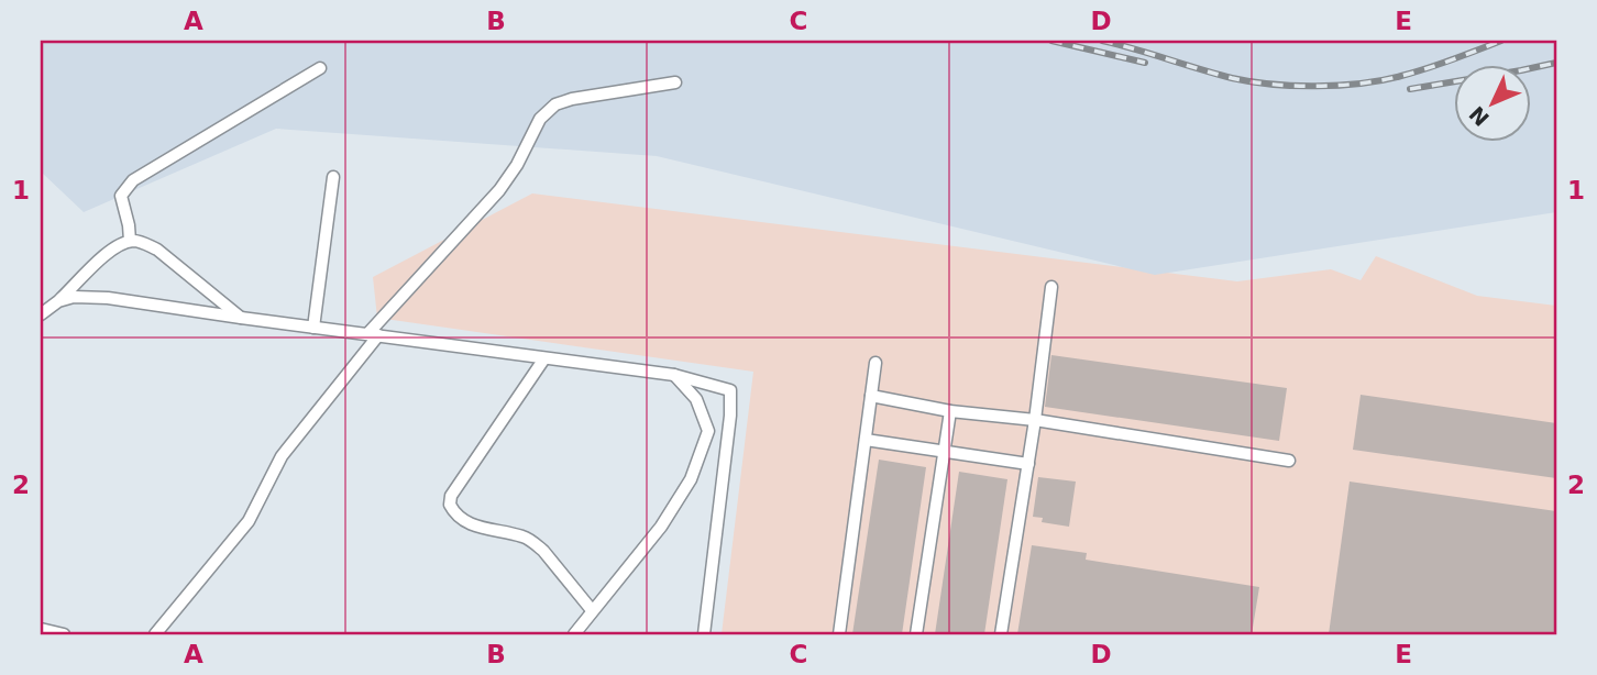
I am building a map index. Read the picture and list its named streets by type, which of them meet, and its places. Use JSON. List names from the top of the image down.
{
  "north": "bottom left",
  "grid": {
    "columns": [
      "A",
      "B",
      "C",
      "D",
      "E"
    ],
    "rows": ["1", "2"]
  }
}
